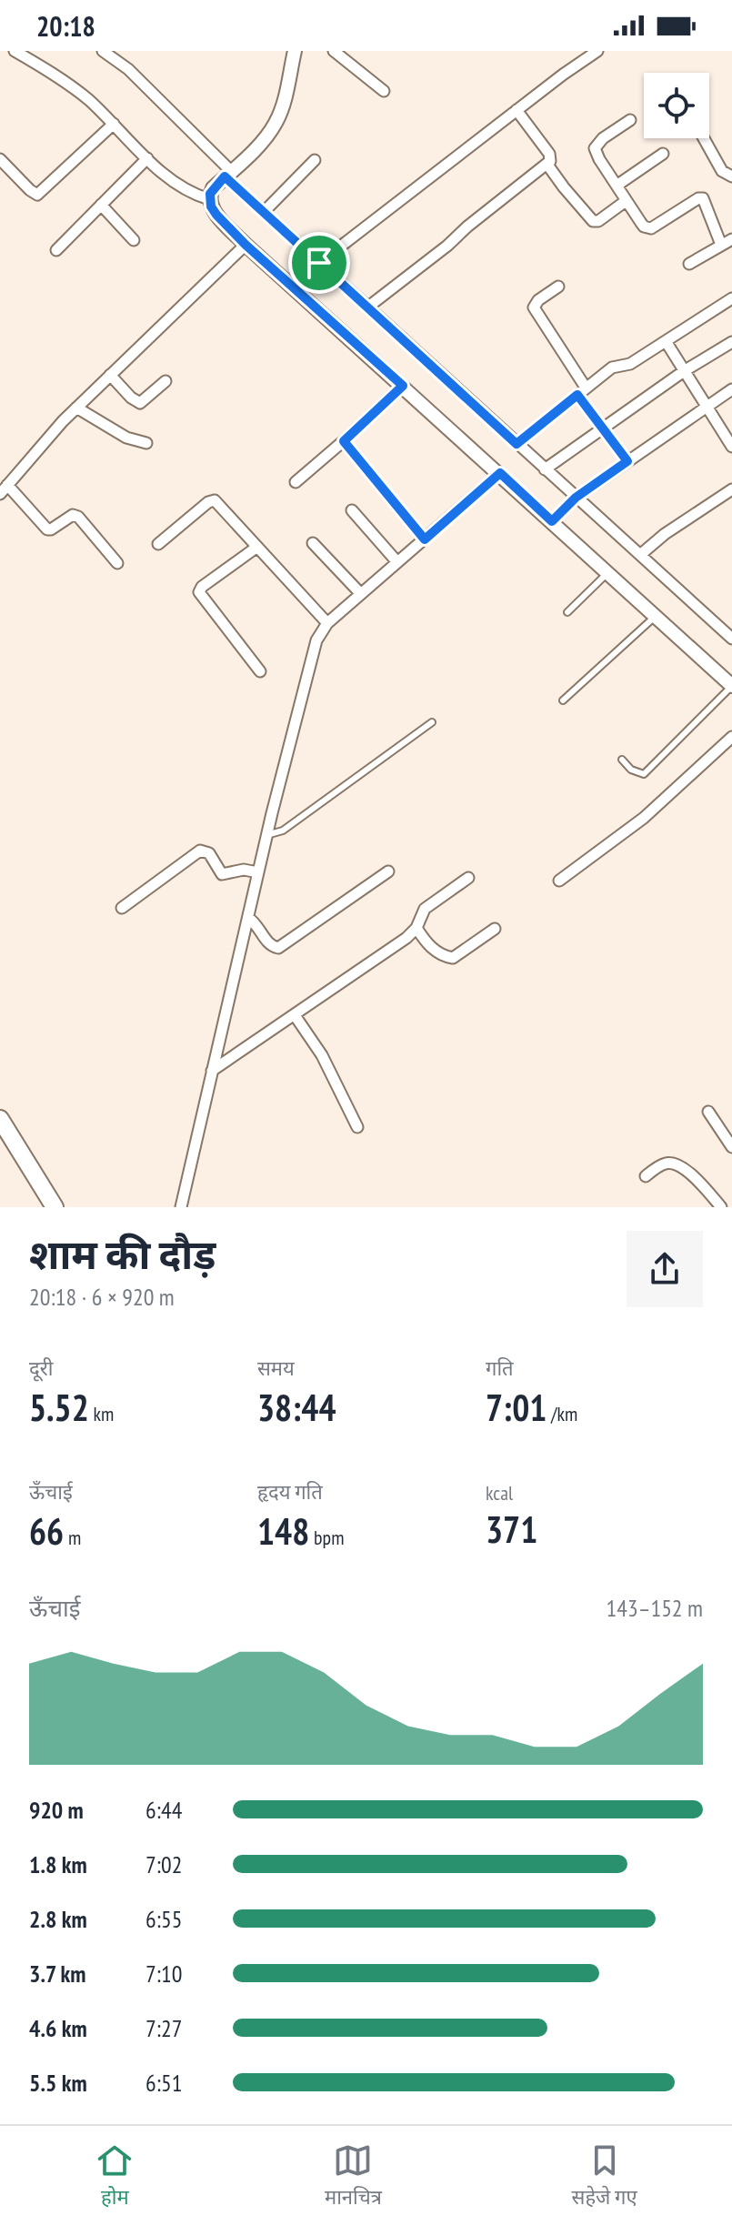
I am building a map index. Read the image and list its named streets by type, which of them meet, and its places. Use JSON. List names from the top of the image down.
{
  "page": {
    "status": "20:18",
    "heading": ["शाम की दौड़", "20:18 · 6 × 920 m"],
    "stats": [
      ["दूरी", "5.52 km"],
      ["समय", "38:44"],
      ["गति", "7:01 /km"],
      ["ऊँचाई", "66 m"],
      ["हृदय गति", "148 bpm"],
      ["kcal", "371"]
    ],
    "chart": ["ऊँचाई", "143–152 m"],
    "list": [
      {
        "name": "920 m",
        "note": "6:44"
      },
      {
        "name": "1.8 km",
        "note": "7:02"
      },
      {
        "name": "2.8 km",
        "note": "6:55"
      },
      {
        "name": "3.7 km",
        "note": "7:10"
      },
      {
        "name": "4.6 km",
        "note": "7:27"
      },
      {
        "name": "5.5 km",
        "note": "6:51"
      }
    ],
    "tabs": ["होम", "मानचित्र", "सहेजे गए"]
  }
}
